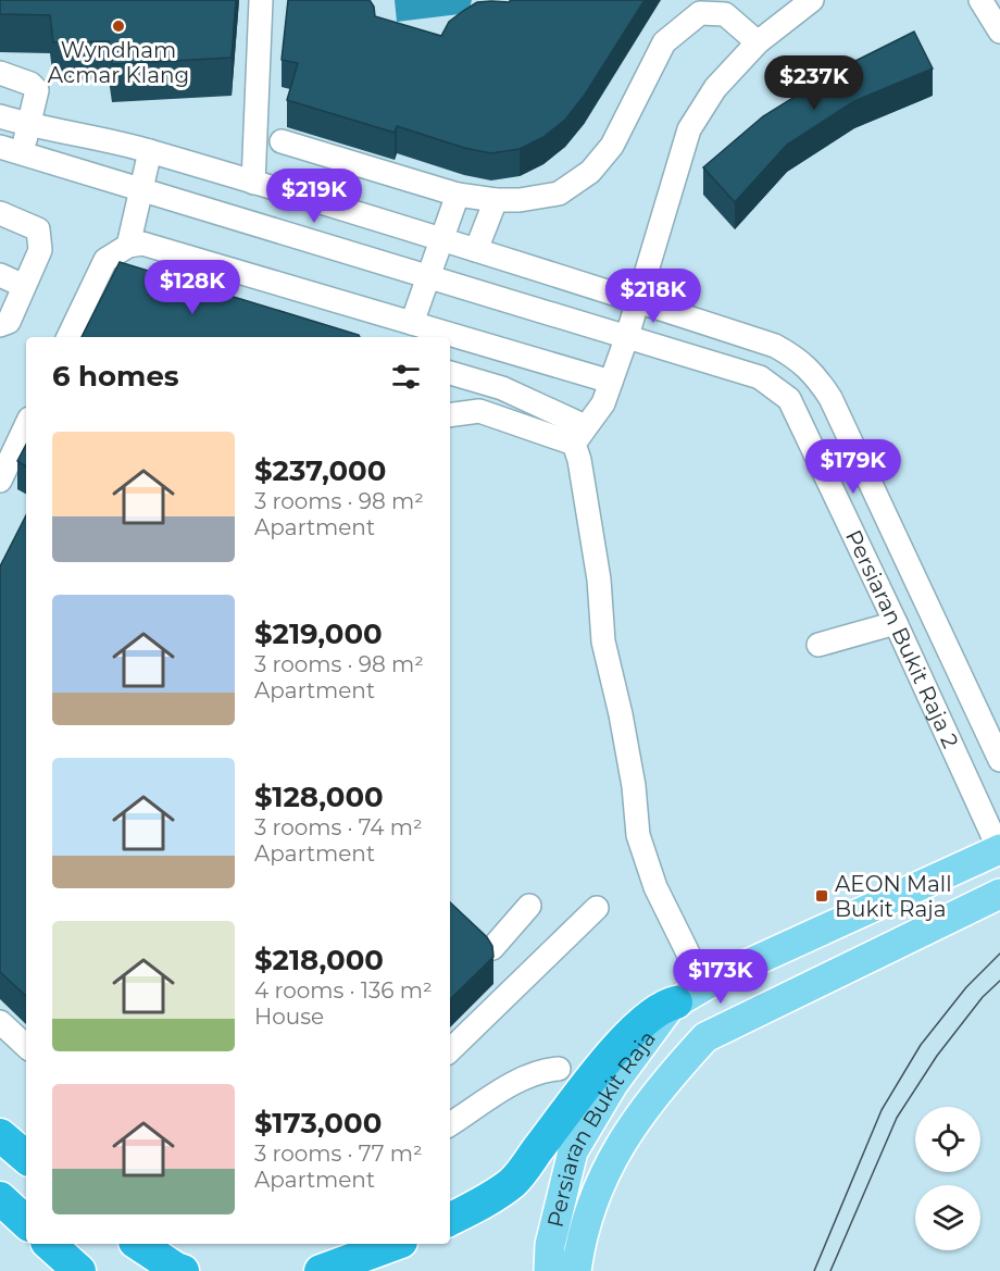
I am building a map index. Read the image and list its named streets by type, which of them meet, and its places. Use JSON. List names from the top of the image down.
{
  "streets": {
    "main road": ["Persiaran Bukit Raja"],
    "street": ["Persiaran Bukit Raja 2"]
  },
  "crossings": [
    ["Persiaran Bukit Raja 2", "Persiaran Bukit Raja"]
  ],
  "places": {
    "other": ["Wyndham Acmar Klang"],
    "transit": ["AEON Mall Bukit Raja"]
  },
  "page": {
    "price": [
      "$237K",
      "$219K",
      "$128K",
      "$218K",
      "$179K",
      "$173K"
    ],
    "heading": "6 homes",
    "list": [
      {
        "name": "$237,000",
        "note": "3 rooms · 98 m² · Apartment"
      },
      {
        "name": "$219,000",
        "note": "3 rooms · 98 m² · Apartment"
      },
      {
        "name": "$128,000",
        "note": "3 rooms · 74 m² · Apartment"
      },
      {
        "name": "$218,000",
        "note": "4 rooms · 136 m² · House"
      },
      {
        "name": "$173,000",
        "note": "3 rooms · 77 m² · Apartment"
      }
    ]
  }
}
